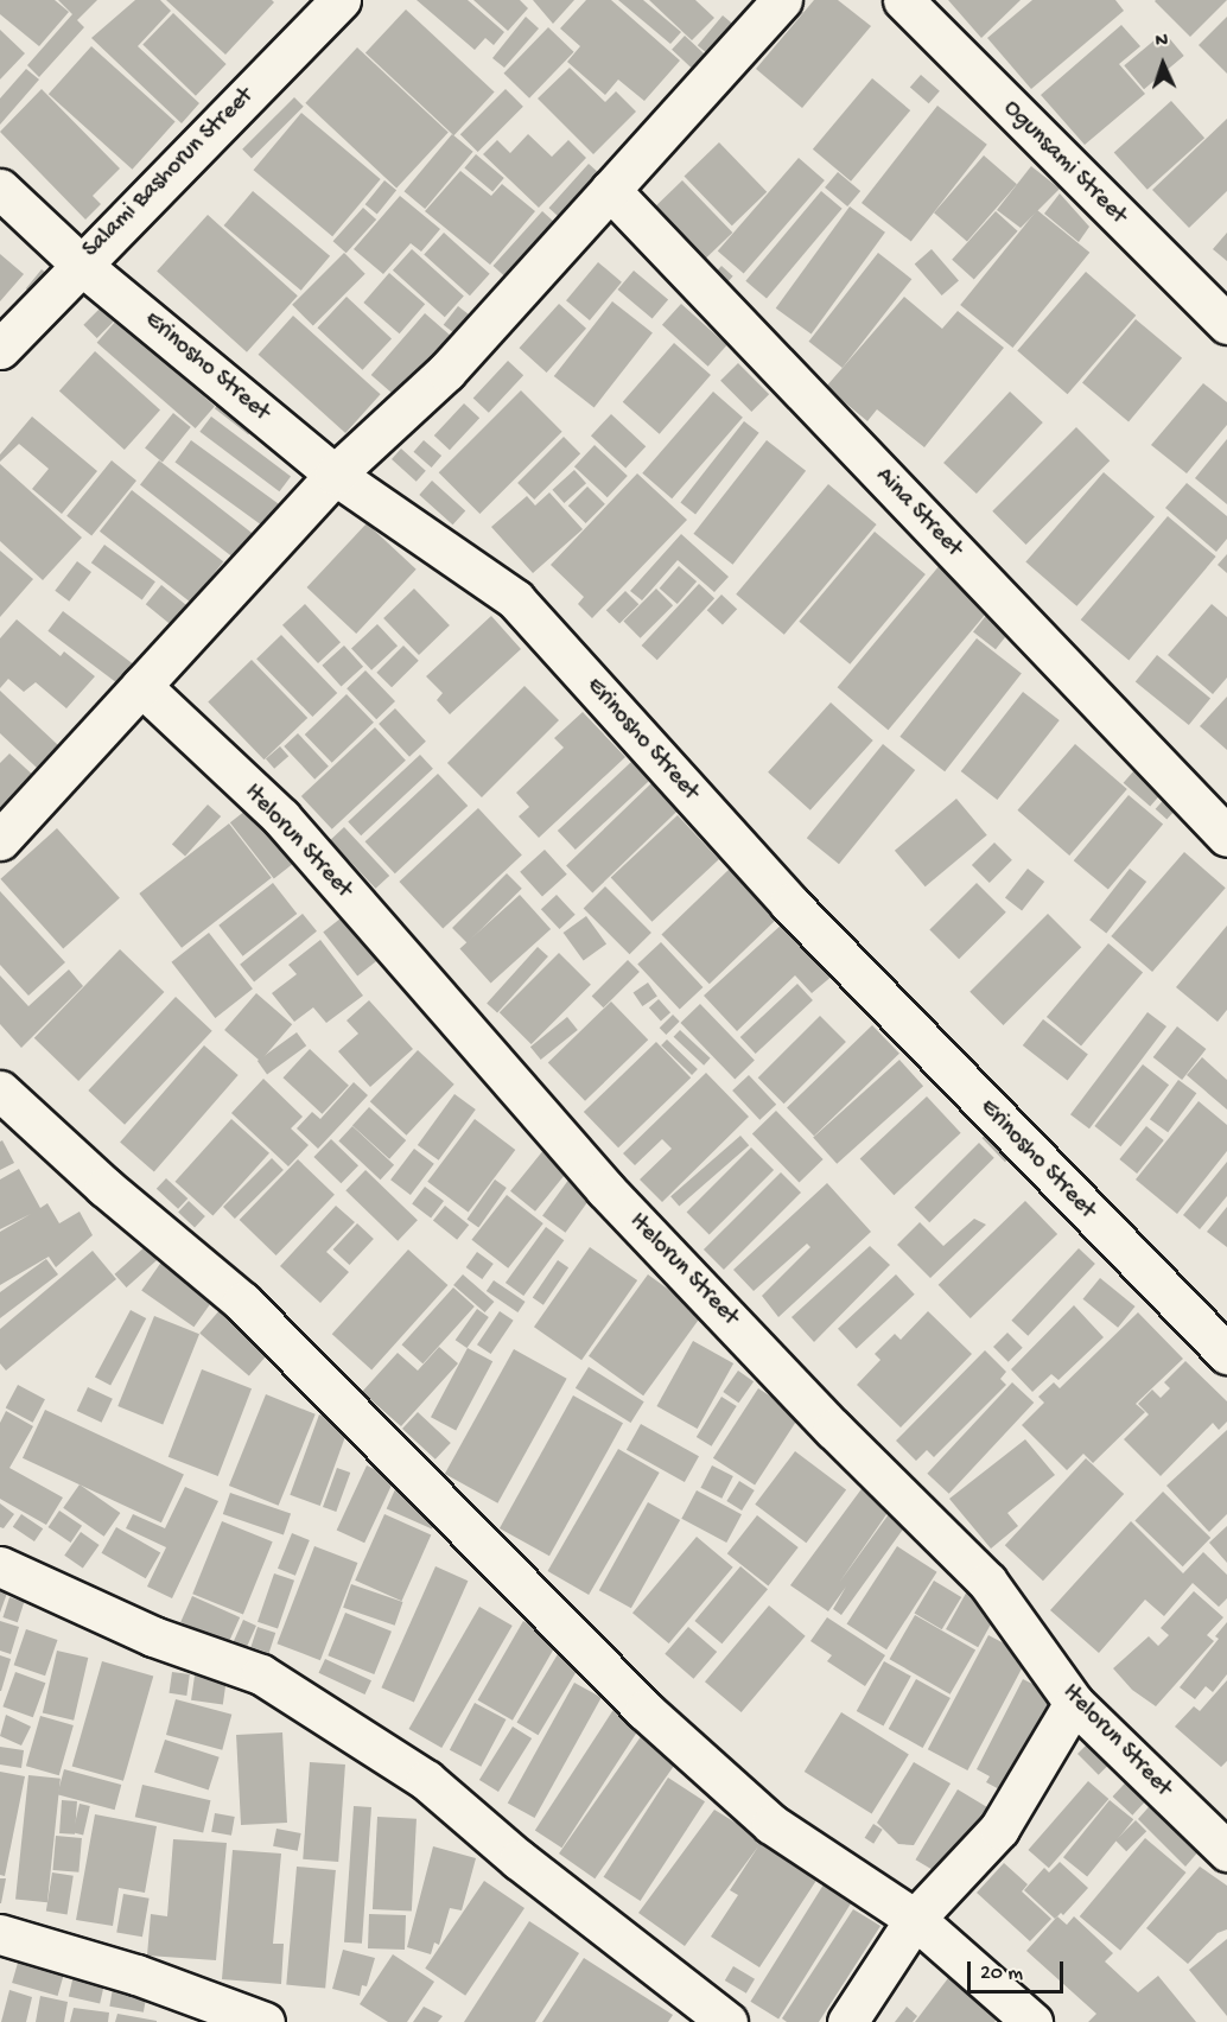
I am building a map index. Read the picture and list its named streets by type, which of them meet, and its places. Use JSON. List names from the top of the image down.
{
  "streets": {
    "street": [
      "Ogunsami Street",
      "Salami Bashorun Street",
      "Erinosho Street",
      "Aina Street",
      "Itelorun Street"
    ]
  },
  "crossings": [
    ["Salami Bashorun Street", "Erinosho Street"]
  ],
  "scale_bar": "20 m",
  "north": "top"
}
